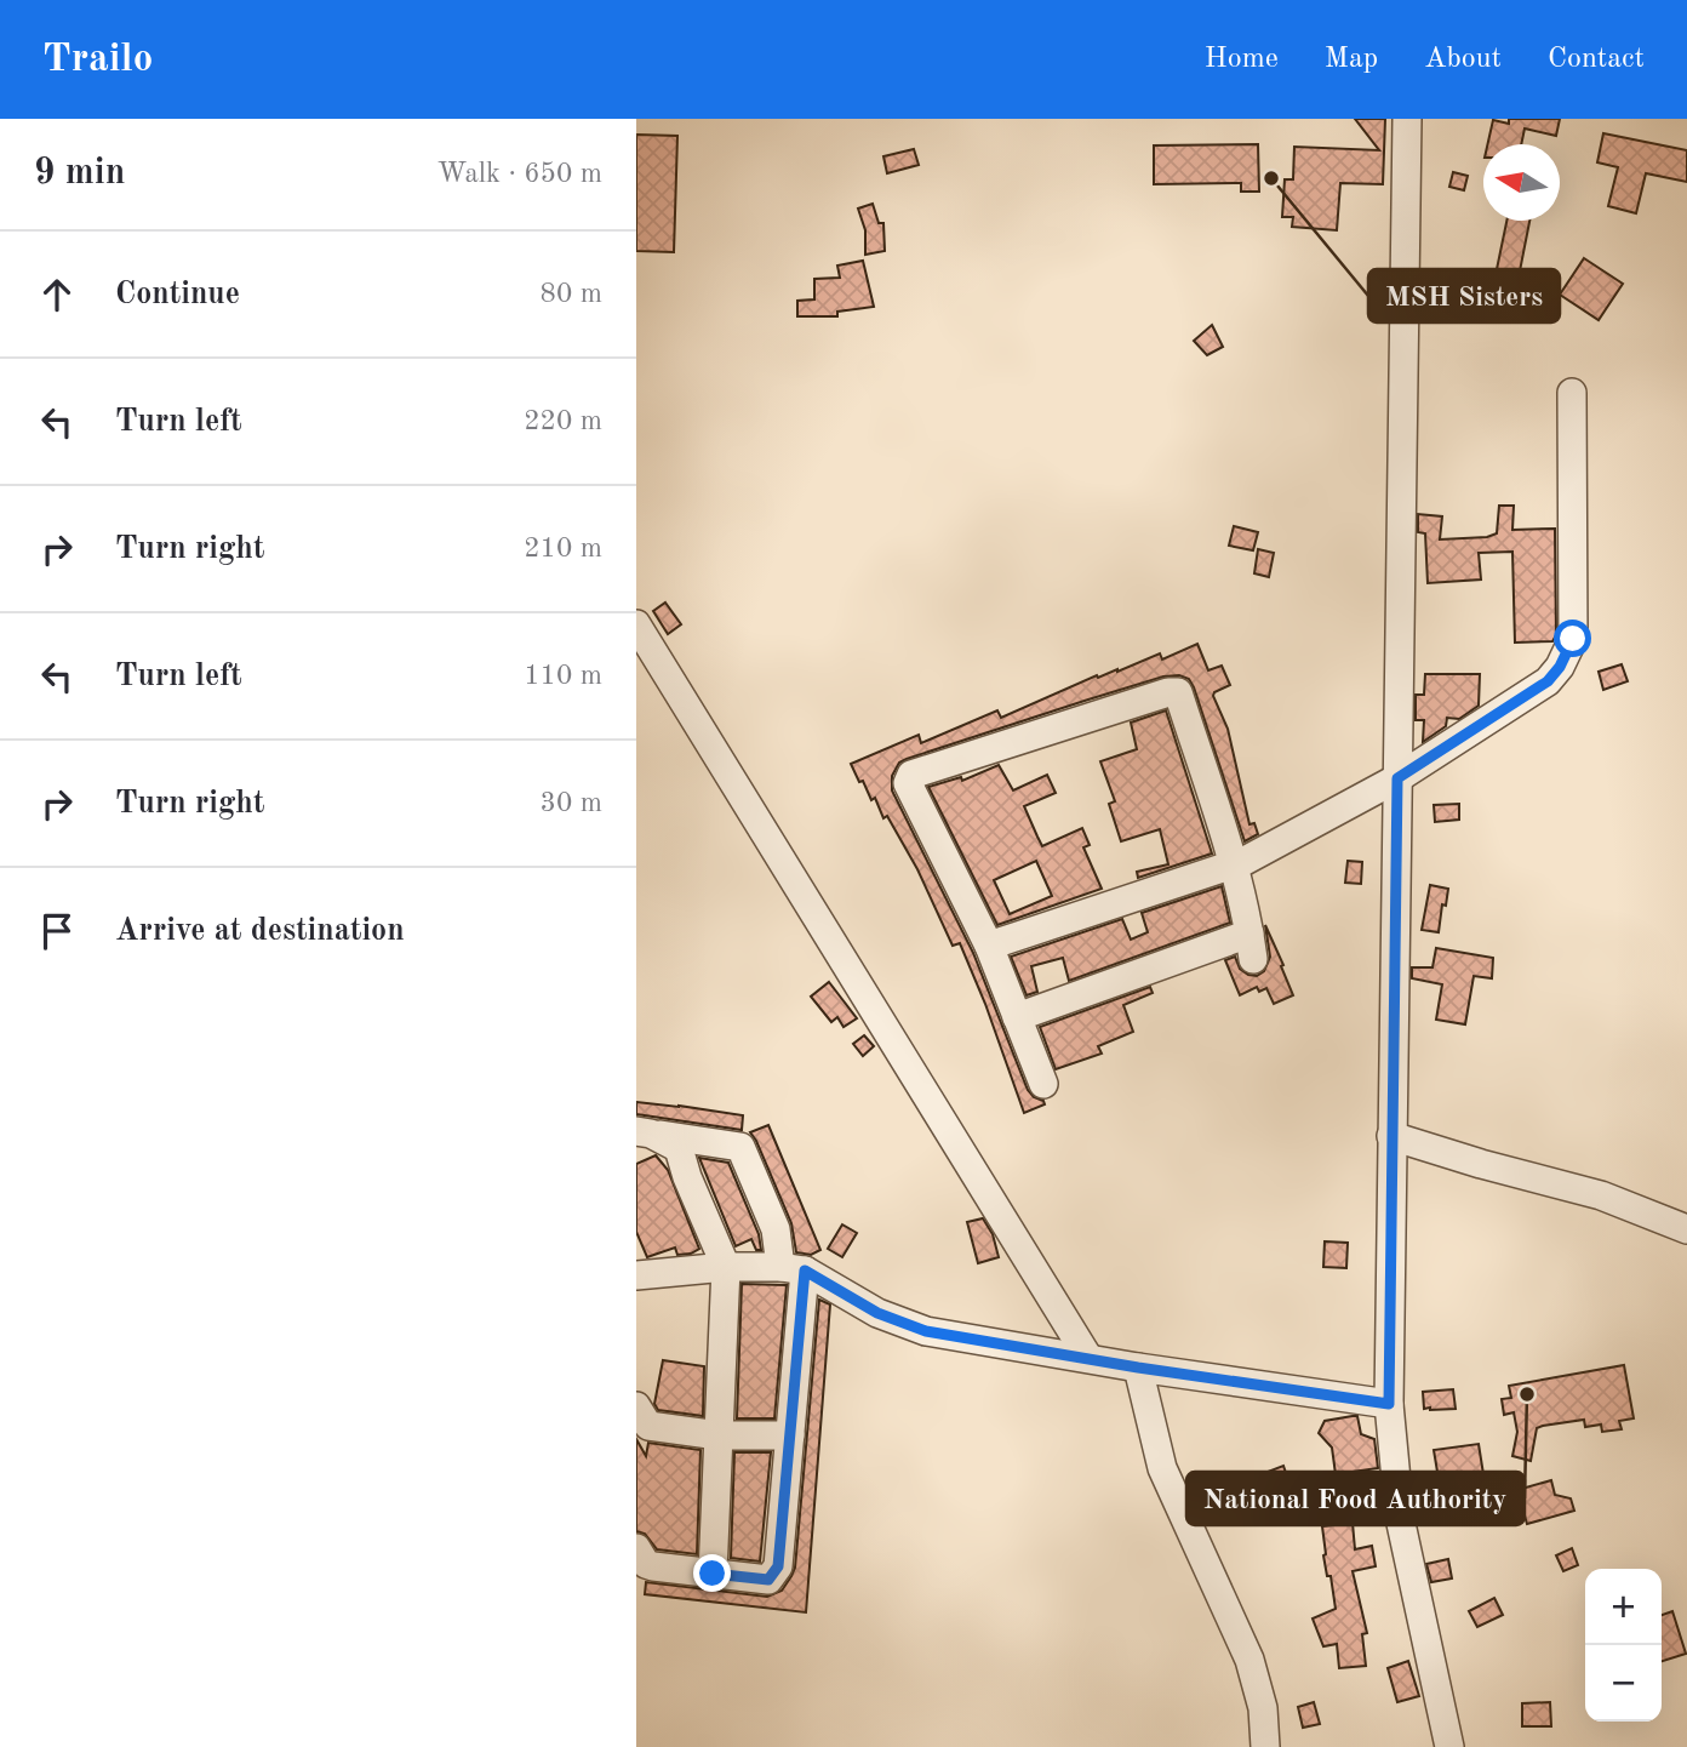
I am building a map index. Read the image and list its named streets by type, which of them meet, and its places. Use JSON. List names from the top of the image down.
{
  "places": ["MSH Sisters", "National Food Authority"],
  "north": "left",
  "page": {
    "header": "Trailo",
    "nav": [
      "Home",
      "Map",
      "About",
      "Contact"
    ],
    "heading": ["9 min", "Walk · 650 m"],
    "list": [
      ["Continue", "80 m"],
      ["Turn left", "220 m"],
      ["Turn right", "210 m"],
      ["Turn left", "110 m"],
      ["Turn right", "30 m"],
      "Arrive at destination"
    ],
    "map_buttons": ["+", "−"]
  }
}
